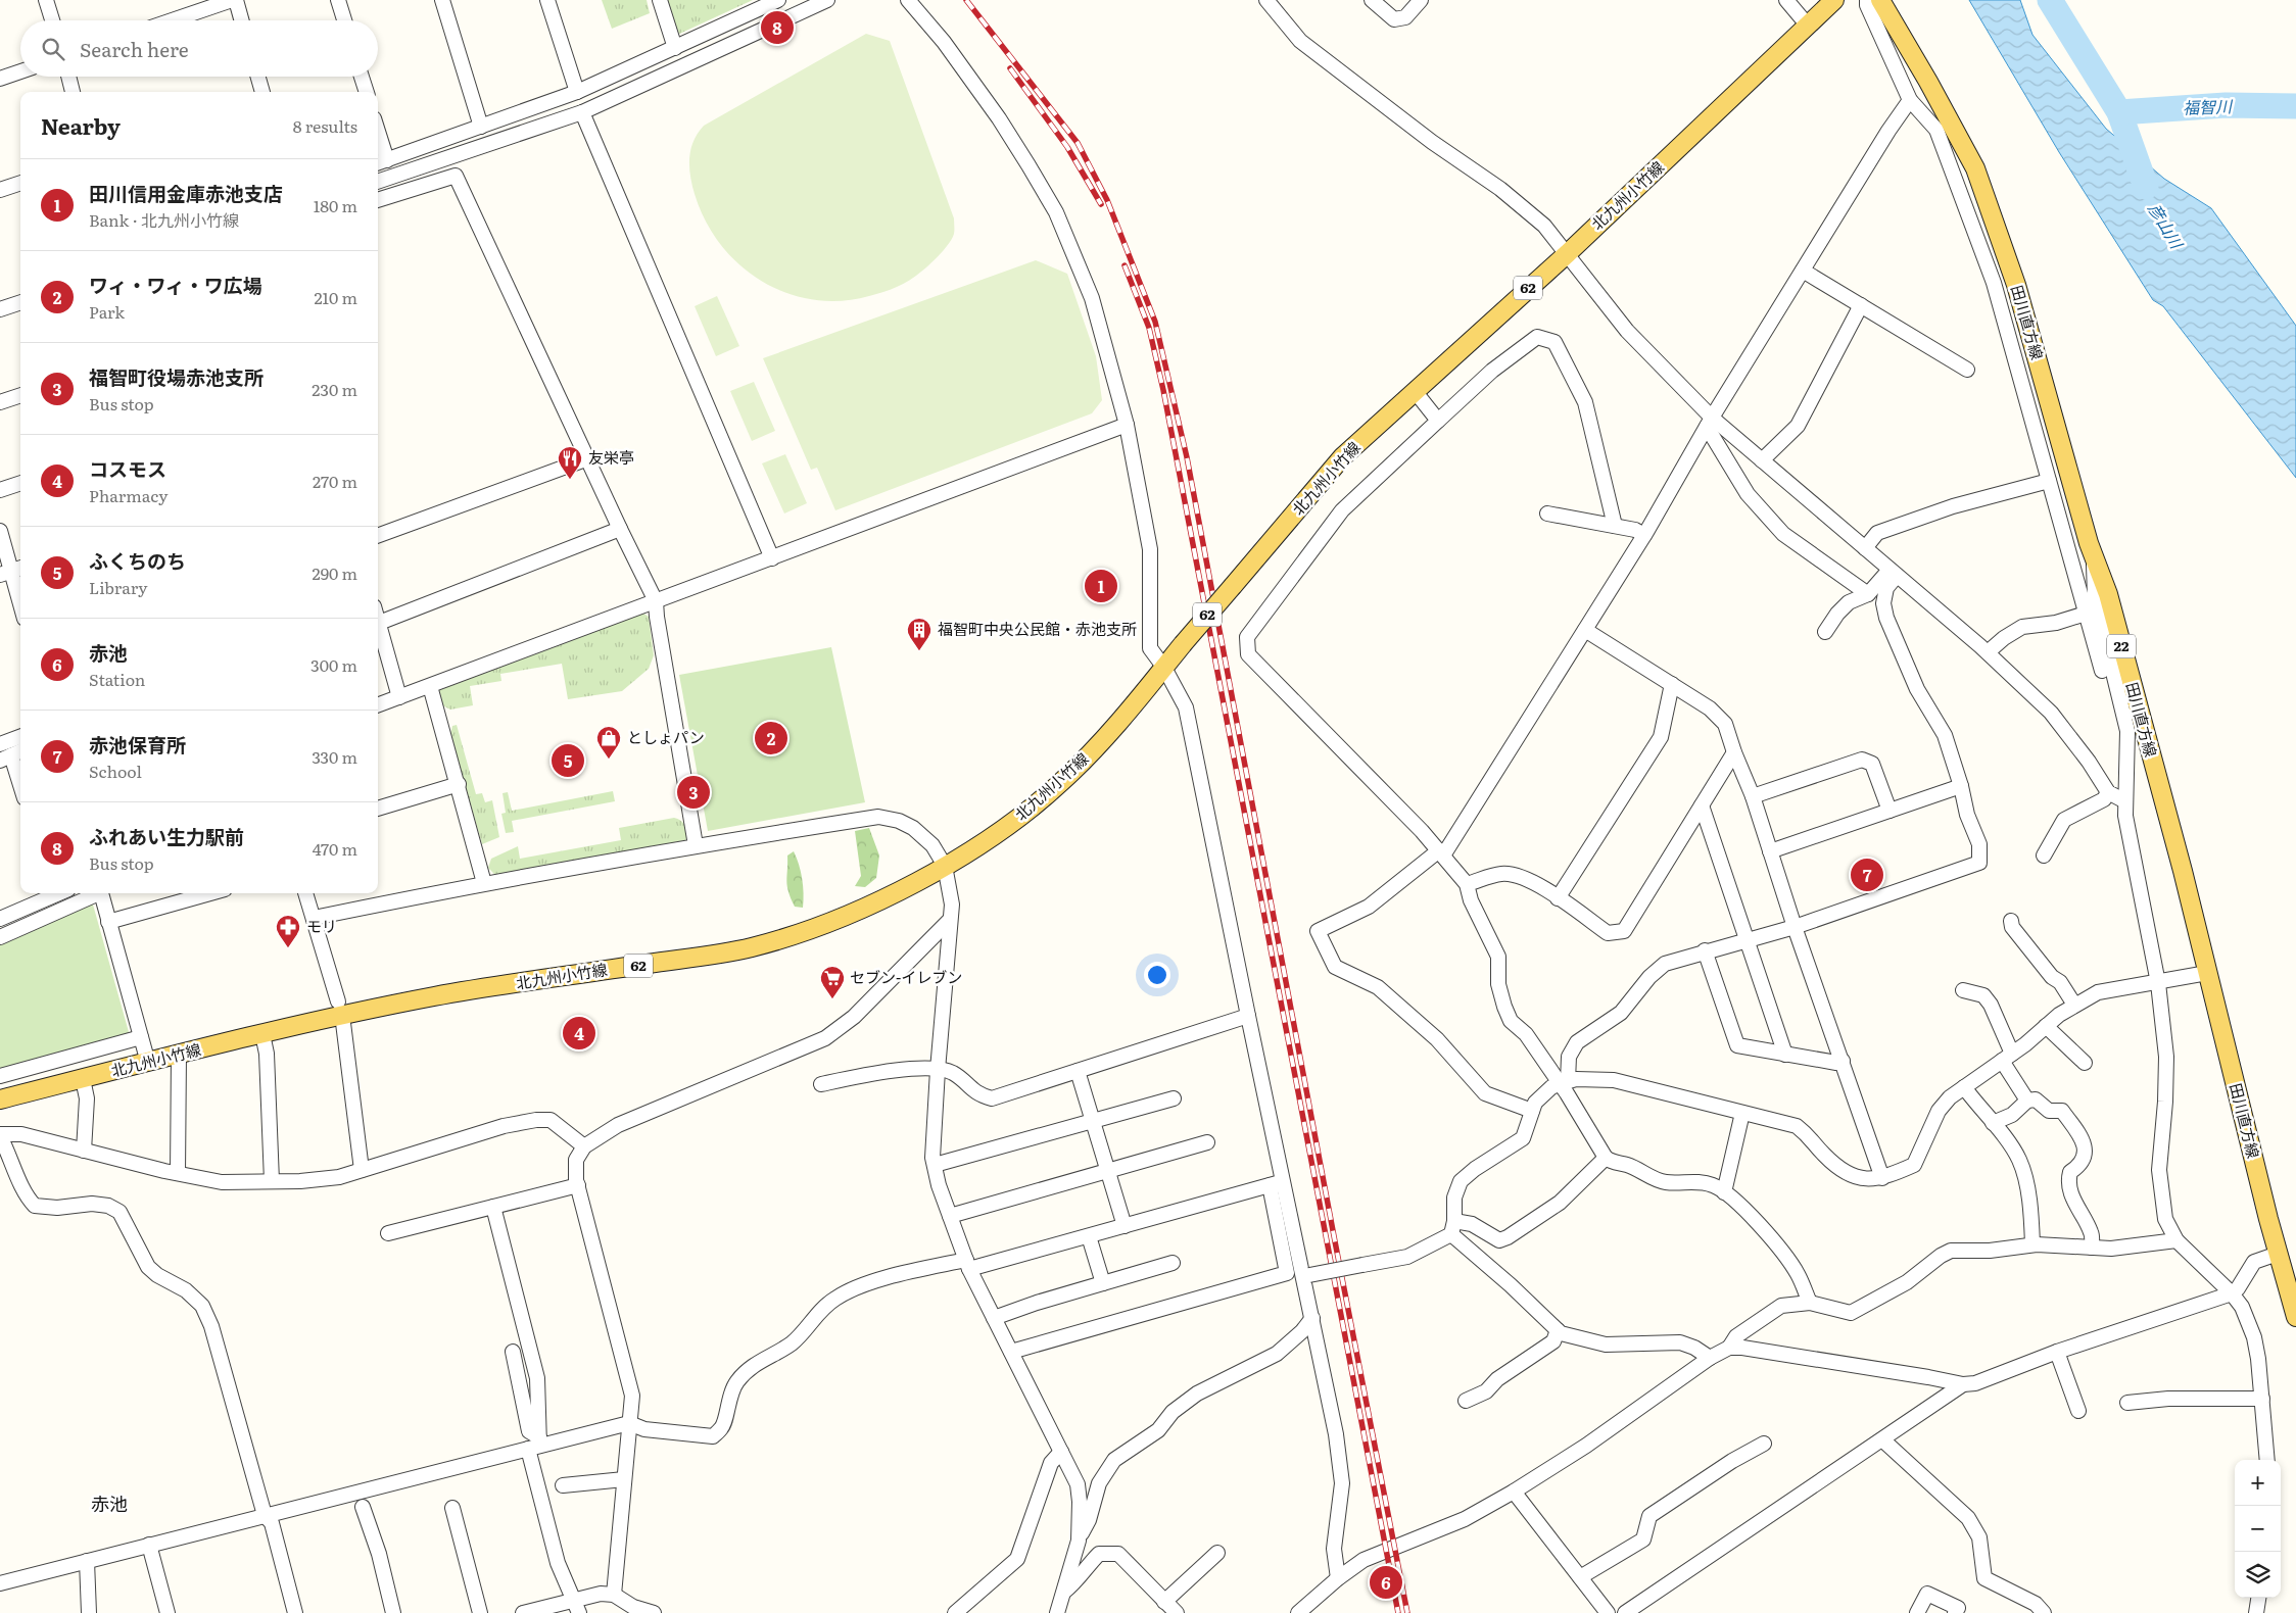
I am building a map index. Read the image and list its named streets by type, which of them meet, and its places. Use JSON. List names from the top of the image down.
{
  "streets": {
    "main road": [
      "北九州小竹線",
      "62",
      "田川直方線",
      "22"
    ]
  },
  "districts": ["赤池"],
  "water": ["福智川", "彦山川"],
  "places": {
    "restaurant": ["友栄亭"],
    "building": ["福智町中央公民館・赤池支所"],
    "shop": ["としょパン"],
    "pharmacy": ["モリ"],
    "supermarket": ["セブン-イレブン"]
  },
  "page": {
    "pins": [
      "8",
      "1",
      "2",
      "5",
      "3",
      "7",
      "4",
      "6"
    ],
    "search": "Search here",
    "heading": ["Nearby", "8 results"],
    "list": [
      {
        "mark": "1",
        "name": "田川信用金庫赤池支店",
        "note": "Bank · 北九州小竹線",
        "value": "180 m"
      },
      {
        "mark": "2",
        "name": "ワィ・ワィ・ワ広場",
        "note": "Park",
        "value": "210 m"
      },
      {
        "mark": "3",
        "name": "福智町役場赤池支所",
        "note": "Bus stop",
        "value": "230 m"
      },
      {
        "mark": "4",
        "name": "コスモス",
        "note": "Pharmacy",
        "value": "270 m"
      },
      {
        "mark": "5",
        "name": "ふくちのち",
        "note": "Library",
        "value": "290 m"
      },
      {
        "mark": "6",
        "name": "赤池",
        "note": "Station",
        "value": "300 m"
      },
      {
        "mark": "7",
        "name": "赤池保育所",
        "note": "School",
        "value": "330 m"
      },
      {
        "mark": "8",
        "name": "ふれあい生力駅前",
        "note": "Bus stop",
        "value": "470 m"
      }
    ],
    "map_buttons": ["+", "−"]
  }
}
